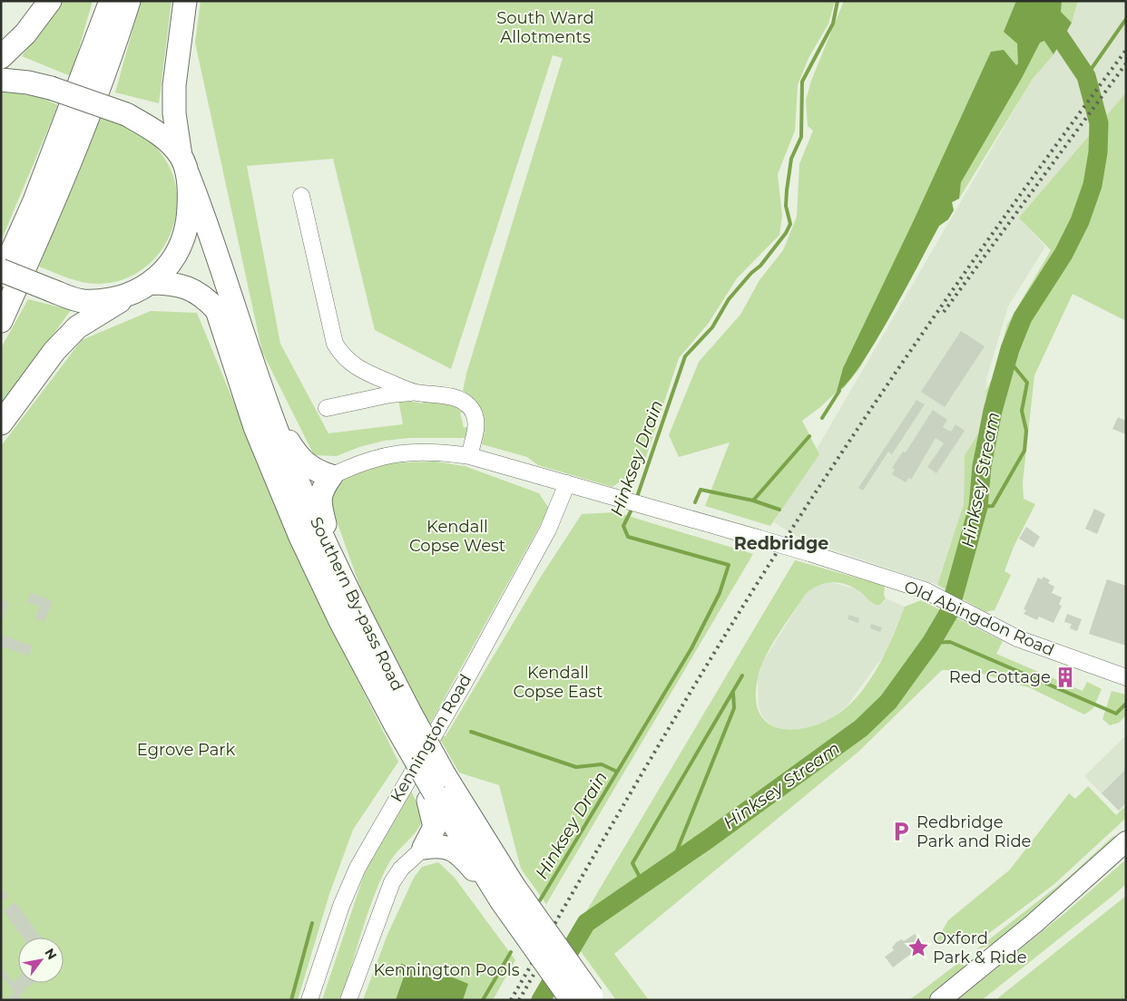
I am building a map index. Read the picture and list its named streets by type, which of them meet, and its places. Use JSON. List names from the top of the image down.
{
  "streets": {
    "highway": ["Southern By-pass Road"],
    "street": ["Old Abingdon Road", "Kennington Road"]
  },
  "crossings": [
    ["Old Abingdon Road", "Kennington Road"]
  ],
  "districts": ["Redbridge"],
  "water": ["Hinksey Drain", "Hinksey Stream"],
  "parks": [
    "South Ward Allotments",
    "Kendall Copse West",
    "Kendall Copse East",
    "Egrove Park",
    "Kennington Pools"
  ],
  "places": {
    "building": ["Red Cottage"],
    "parking": ["Redbridge Park and Ride"],
    "place": ["Oxford Park & Ride"]
  },
  "north": "top right"
}
